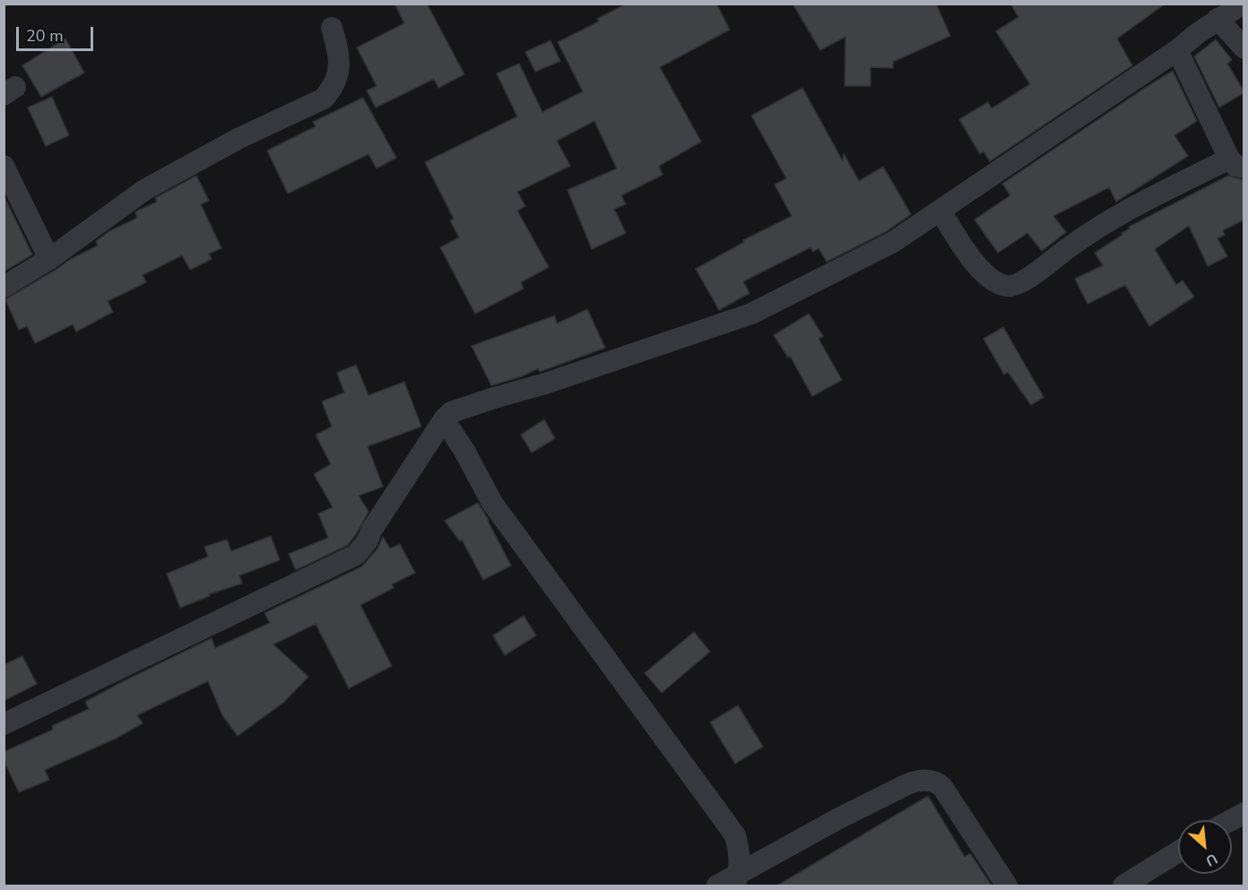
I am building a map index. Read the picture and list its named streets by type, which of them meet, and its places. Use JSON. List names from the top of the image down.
{
  "scale_bar": "20 m",
  "north": "bottom right"
}
